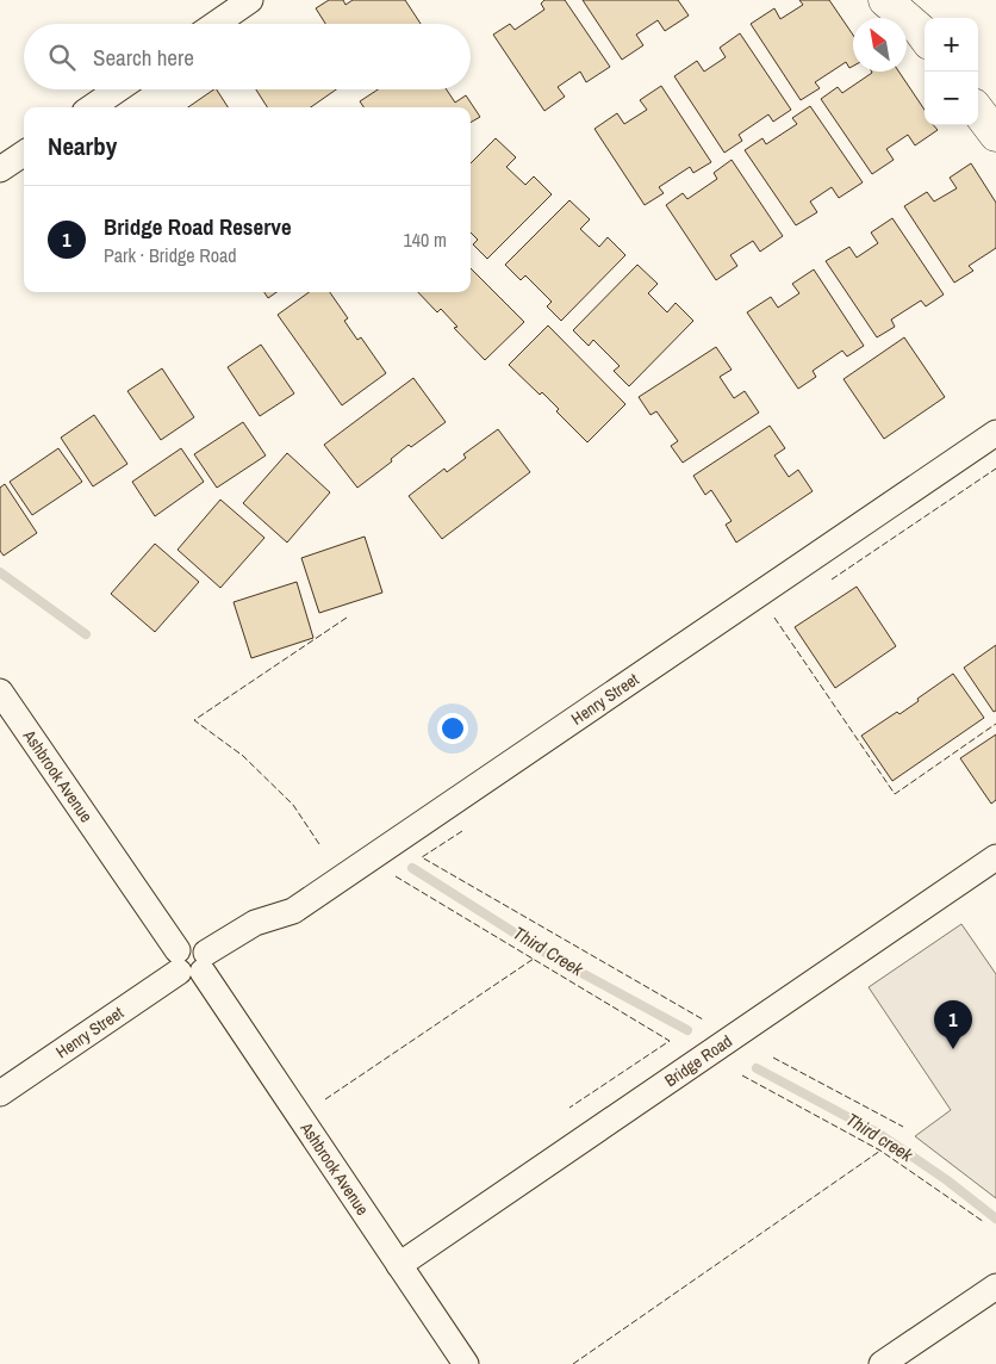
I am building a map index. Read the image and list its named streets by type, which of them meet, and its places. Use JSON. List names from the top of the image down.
{
  "streets": {
    "street": ["Henry Street", "Ashbrook Avenue", "Bridge Road"]
  },
  "crossings": [
    ["Henry Street", "Ashbrook Avenue"],
    ["Ashbrook Avenue", "Bridge Road"]
  ],
  "water": ["Third Creek", "Third creek"],
  "north": "top left",
  "page": {
    "map_buttons": ["+", "−"],
    "search": "Search here",
    "heading": "Nearby",
    "list": [
      {
        "mark": "1",
        "name": "Bridge Road Reserve",
        "note": "Park · Bridge Road",
        "value": "140 m"
      }
    ],
    "pins": "1"
  }
}
